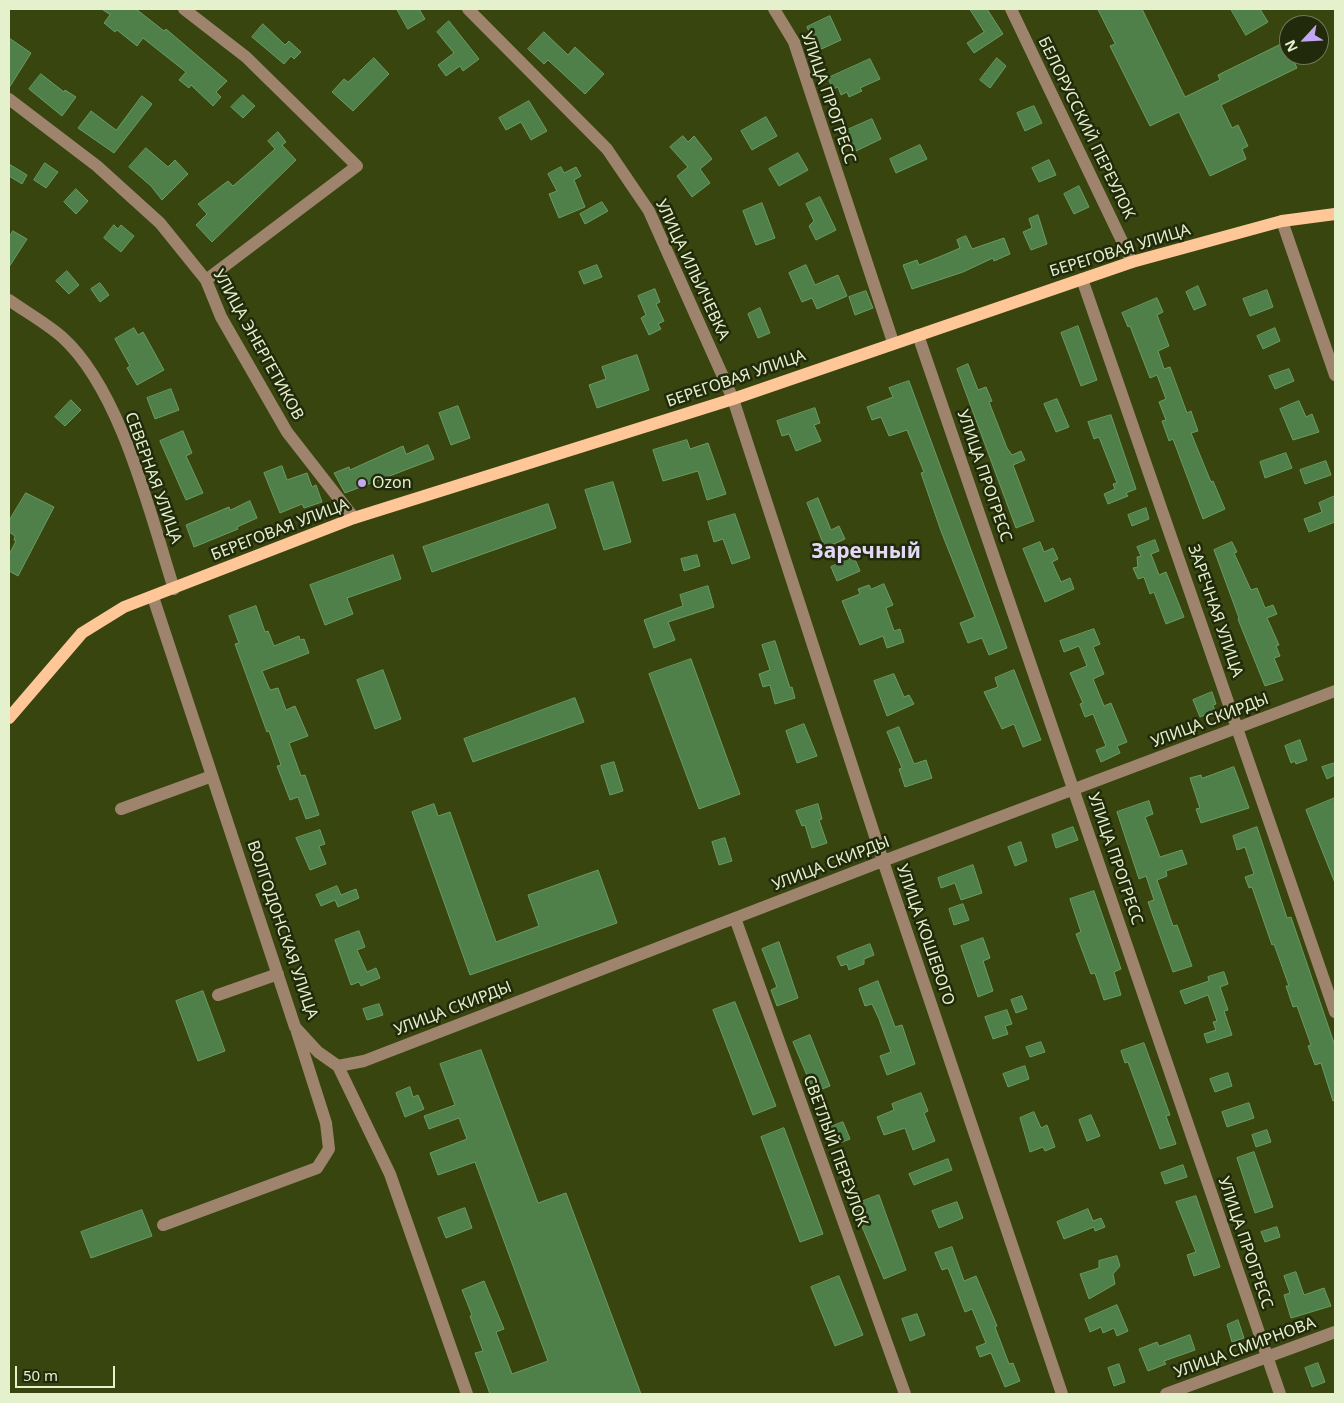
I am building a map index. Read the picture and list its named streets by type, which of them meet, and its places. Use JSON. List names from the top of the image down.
{
  "streets": {
    "main road": ["БЕРЕГОВАЯ УЛИЦА"],
    "street": [
      "УЛИЦА ПРОГРЕСС",
      "БЕЛОРУССКИЙ ПЕРЕУЛОК",
      "УЛИЦА ИЛЬИЧЕВКА",
      "УЛИЦА ЭНЕРГЕТИКОВ",
      "СЕВЕРНАЯ УЛИЦА",
      "ЗАРЕЧНАЯ УЛИЦА",
      "УЛИЦА СКИРДЫ",
      "ВОЛГОДОНСКАЯ УЛИЦА",
      "УЛИЦА КОШЕВОГО",
      "СВЕТЛЫЙ ПЕРЕУЛОК",
      "УЛИЦА СМИРНОВА"
    ]
  },
  "crossings": [
    ["УЛИЦА ПРОГРЕСС", "БЕРЕГОВАЯ УЛИЦА"],
    ["УЛИЦА ПРОГРЕСС", "УЛИЦА СКИРДЫ"],
    ["УЛИЦА ПРОГРЕСС", "УЛИЦА СМИРНОВА"],
    ["БЕЛОРУССКИЙ ПЕРЕУЛОК", "БЕРЕГОВАЯ УЛИЦА"],
    ["БЕРЕГОВАЯ УЛИЦА", "УЛИЦА ИЛЬИЧЕВКА"],
    ["БЕРЕГОВАЯ УЛИЦА", "УЛИЦА ЭНЕРГЕТИКОВ"],
    ["БЕРЕГОВАЯ УЛИЦА", "СЕВЕРНАЯ УЛИЦА"],
    ["БЕРЕГОВАЯ УЛИЦА", "ЗАРЕЧНАЯ УЛИЦА"],
    ["БЕРЕГОВАЯ УЛИЦА", "ВОЛГОДОНСКАЯ УЛИЦА"],
    ["БЕРЕГОВАЯ УЛИЦА", "УЛИЦА КОШЕВОГО"],
    ["УЛИЦА ИЛЬИЧЕВКА", "УЛИЦА КОШЕВОГО"],
    ["ЗАРЕЧНАЯ УЛИЦА", "УЛИЦА СКИРДЫ"],
    ["УЛИЦА СКИРДЫ", "ВОЛГОДОНСКАЯ УЛИЦА"],
    ["УЛИЦА СКИРДЫ", "УЛИЦА КОШЕВОГО"],
    ["УЛИЦА СКИРДЫ", "СВЕТЛЫЙ ПЕРЕУЛОК"]
  ],
  "districts": ["Заречный"],
  "places": ["Ozon"],
  "scale_bar": "50 m",
  "north": "bottom left"
}
